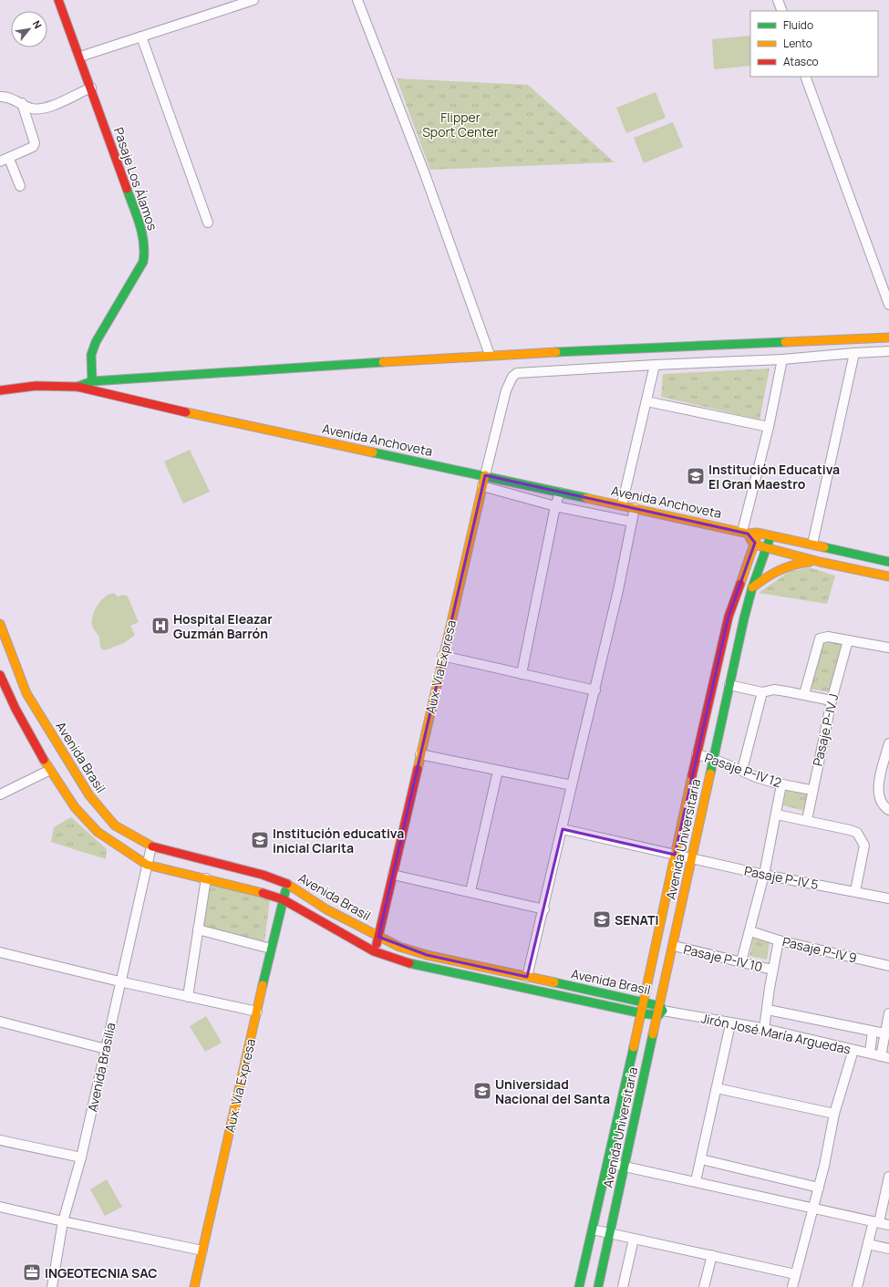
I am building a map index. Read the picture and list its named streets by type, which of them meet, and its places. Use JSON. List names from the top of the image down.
{
  "streets": {
    "main road": [
      "Pasaje Los Álamos",
      "Avenida Anchoveta",
      "Aux. Vía Expresa",
      "Avenida Brasil",
      "Avenida Universitaria"
    ],
    "street": [
      "Pasaje P-IV J",
      "Pasaje P-IV 12",
      "Pasaje P-IV 5",
      "Pasaje P-IV 9",
      "Pasaje P-IV 10",
      "Jirón José María Arguedas",
      "Avenida Brasilia"
    ]
  },
  "crossings": [
    ["Avenida Anchoveta", "Aux. Vía Expresa"],
    ["Avenida Anchoveta", "Avenida Universitaria"],
    ["Aux. Vía Expresa", "Avenida Brasil"],
    ["Pasaje P-IV J", "Pasaje P-IV 12"],
    ["Avenida Brasil", "Avenida Universitaria"],
    ["Avenida Brasil", "Jirón José María Arguedas"],
    ["Avenida Brasil", "Avenida Brasilia"],
    ["Pasaje P-IV 12", "Avenida Universitaria"],
    ["Avenida Universitaria", "Pasaje P-IV 5"],
    ["Avenida Universitaria", "Pasaje P-IV 10"],
    ["Avenida Universitaria", "Jirón José María Arguedas"]
  ],
  "parks": ["Flipper Sport Center"],
  "places": {
    "school or university": [
      "Institución Educativa El Gran Maestro",
      "Institución educativa inicial Clarita",
      "SENATI",
      "Universidad Nacional del Santa"
    ],
    "hospital": ["Hospital Eleazar Guzmán Barrón"],
    "office": ["INGEOTECNIA SAC"]
  },
  "legend": ["Fluido", "Lento", "Atasco"],
  "north": "top right"
}
